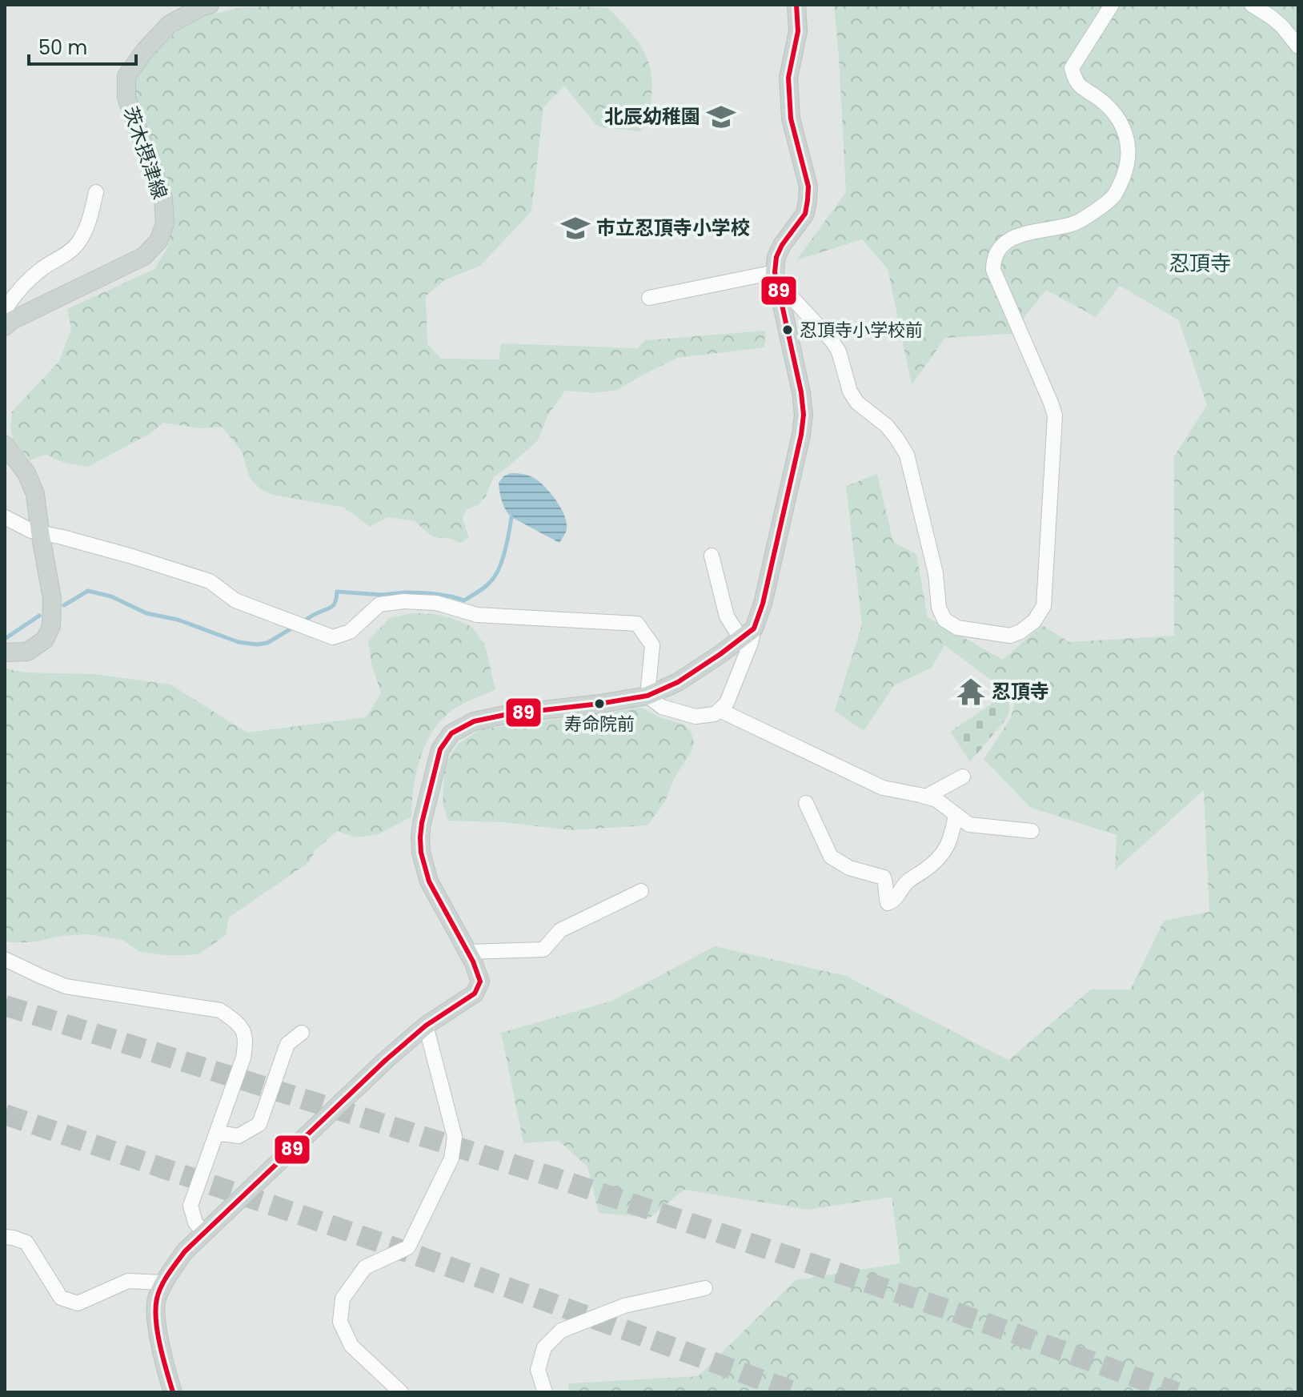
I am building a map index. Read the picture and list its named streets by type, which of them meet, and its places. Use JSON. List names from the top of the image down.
{
  "streets": {
    "main road": ["茨木摂津線"]
  },
  "districts": ["忍頂寺"],
  "places": {
    "school or university": ["北辰幼稚園", "市立忍頂寺小学校"],
    "other": ["忍頂寺小学校前", "寿命院前"],
    "temple": ["忍頂寺"]
  },
  "lines": ["transit line 89"],
  "scale_bar": "50 m"
}
